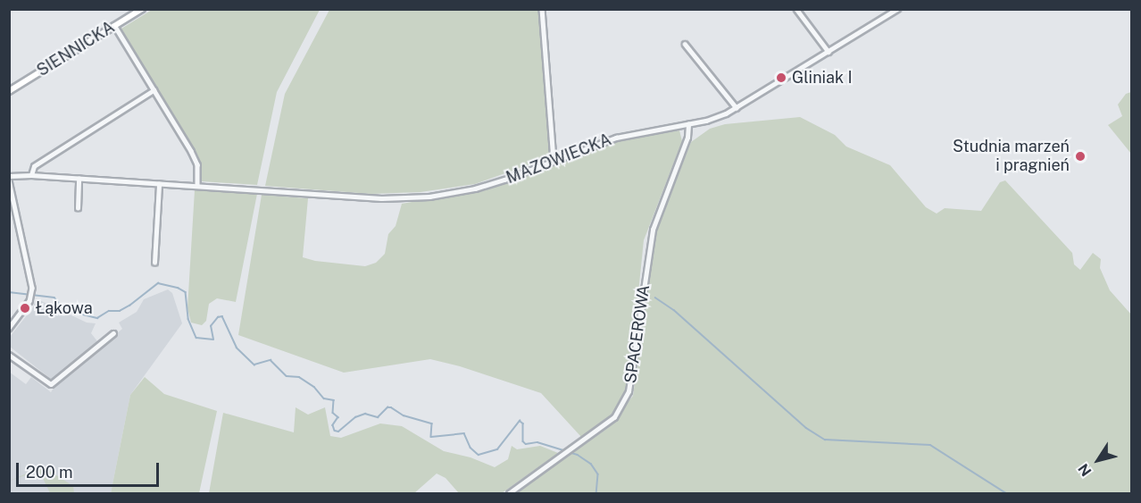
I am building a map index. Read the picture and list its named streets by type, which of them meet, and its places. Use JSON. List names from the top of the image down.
{
  "streets": {
    "main road": ["SIENNICKA"],
    "street": ["MAZOWIECKA", "SPACEROWA"]
  },
  "crossings": [
    ["MAZOWIECKA", "SPACEROWA"]
  ],
  "places": ["Gliniak I", "Studnia marzeń i pragnień", "Łąkowa"],
  "scale_bar": "200 m",
  "north": "bottom left"
}
